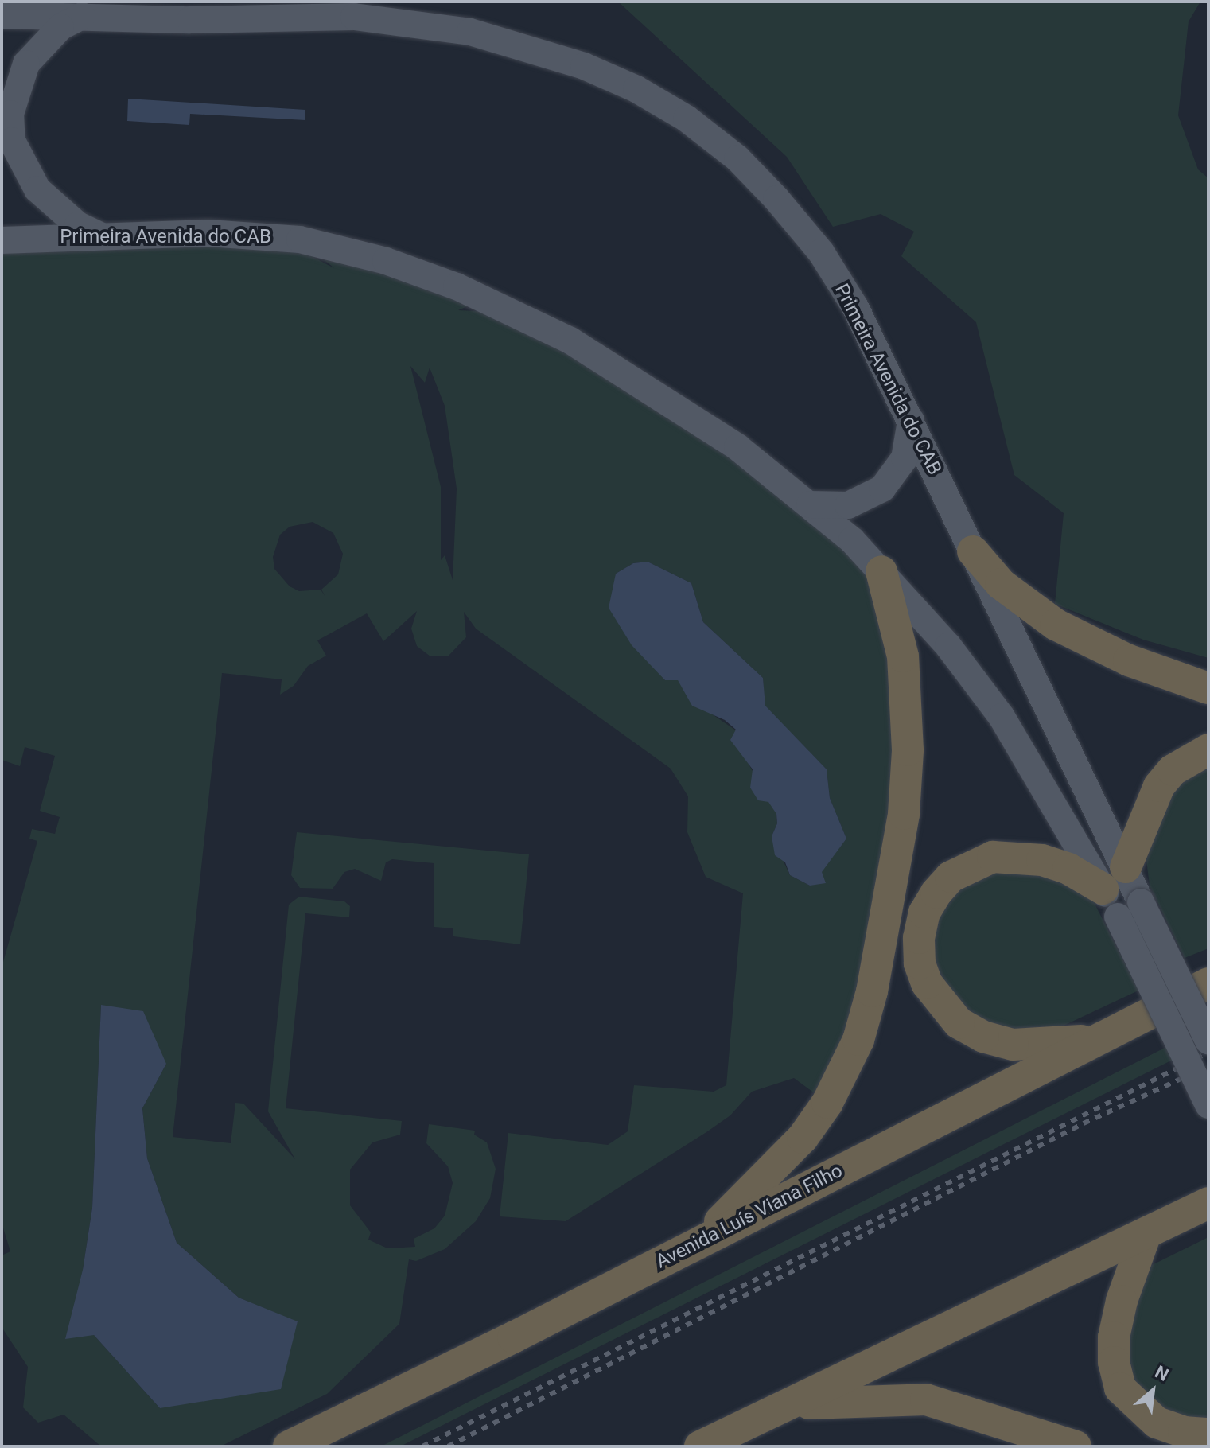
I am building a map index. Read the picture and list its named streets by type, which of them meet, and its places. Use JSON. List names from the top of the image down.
{
  "streets": {
    "highway": ["Avenida Luís Viana Filho"],
    "main road": ["Primeira Avenida do CAB"]
  },
  "north": "top right"
}
